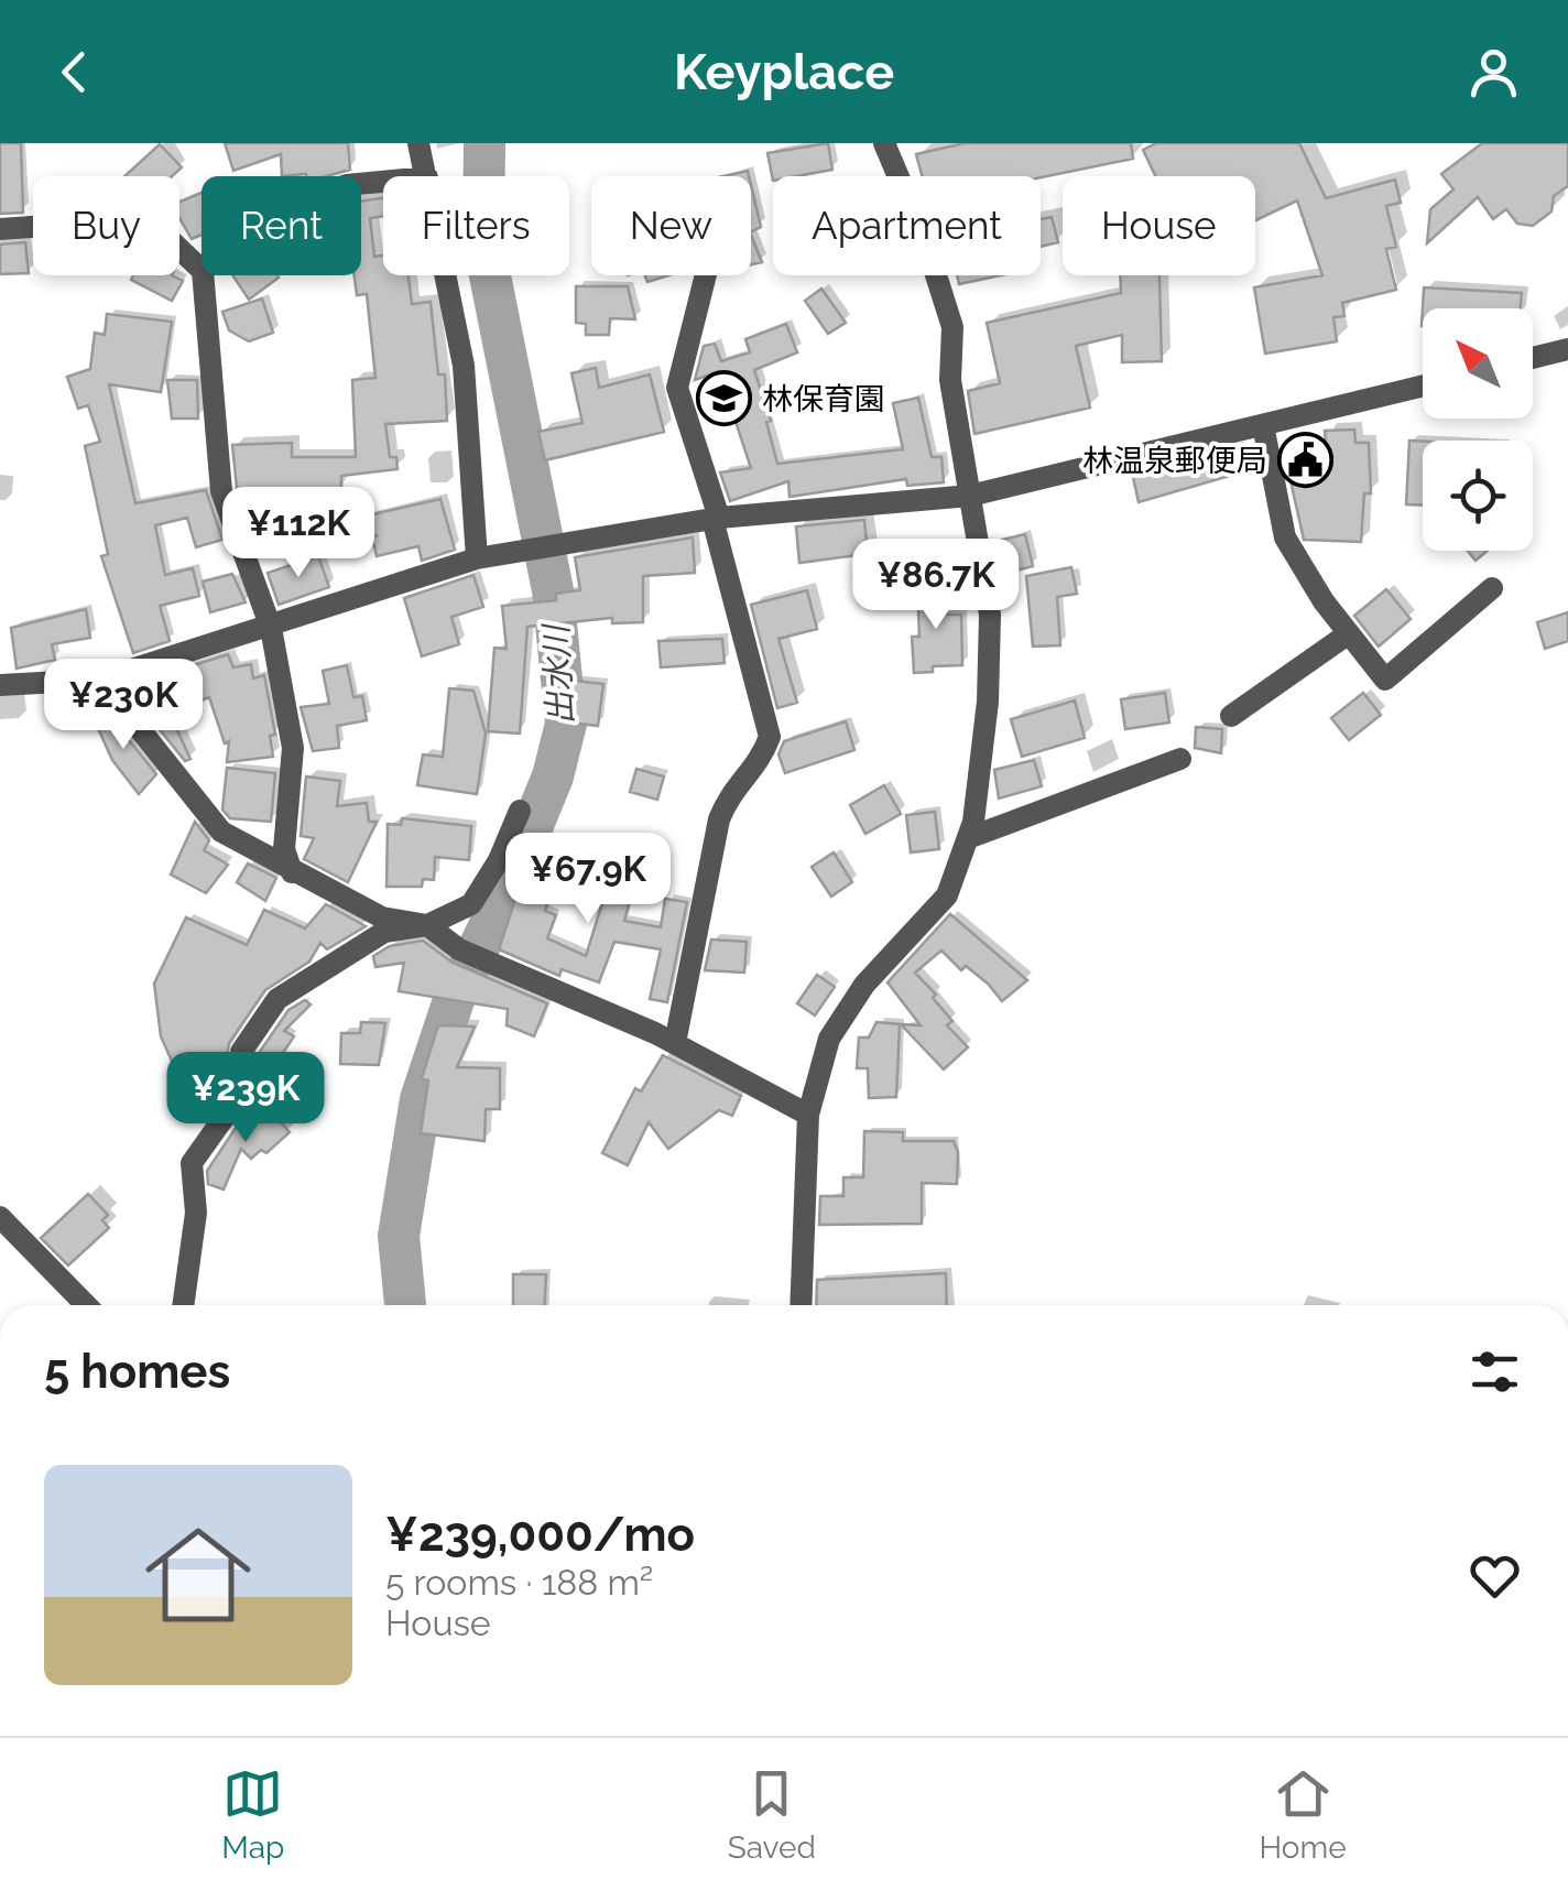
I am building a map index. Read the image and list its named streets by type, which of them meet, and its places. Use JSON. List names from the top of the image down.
{
  "water": ["出水川"],
  "places": {
    "school or university": ["林保育園"],
    "public building": ["林温泉郵便局"]
  },
  "north": "top left",
  "page": {
    "header": "Keyplace",
    "chip": [
      "Buy",
      "Rent",
      "Filters",
      "New",
      "Apartment",
      "House"
    ],
    "price": [
      "¥112K",
      "¥86.7K",
      "¥230K",
      "¥67.9K",
      "¥239K"
    ],
    "heading": "5 homes",
    "list": [
      {
        "name": "¥239,000/mo",
        "note": "5 rooms · 188 m² · House"
      }
    ],
    "tabs": ["Map", "Saved", "Home"]
  }
}
